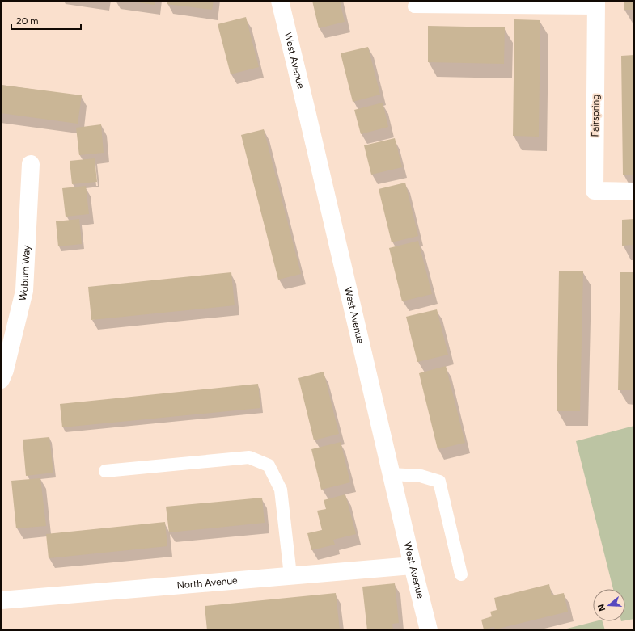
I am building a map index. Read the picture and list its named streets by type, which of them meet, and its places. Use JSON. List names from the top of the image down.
{
  "streets": {
    "street": [
      "West Avenue",
      "Fairspring",
      "Woburn Way",
      "North Avenue"
    ]
  },
  "crossings": [
    ["West Avenue", "North Avenue"]
  ],
  "scale_bar": "20 m",
  "north": "left"
}
